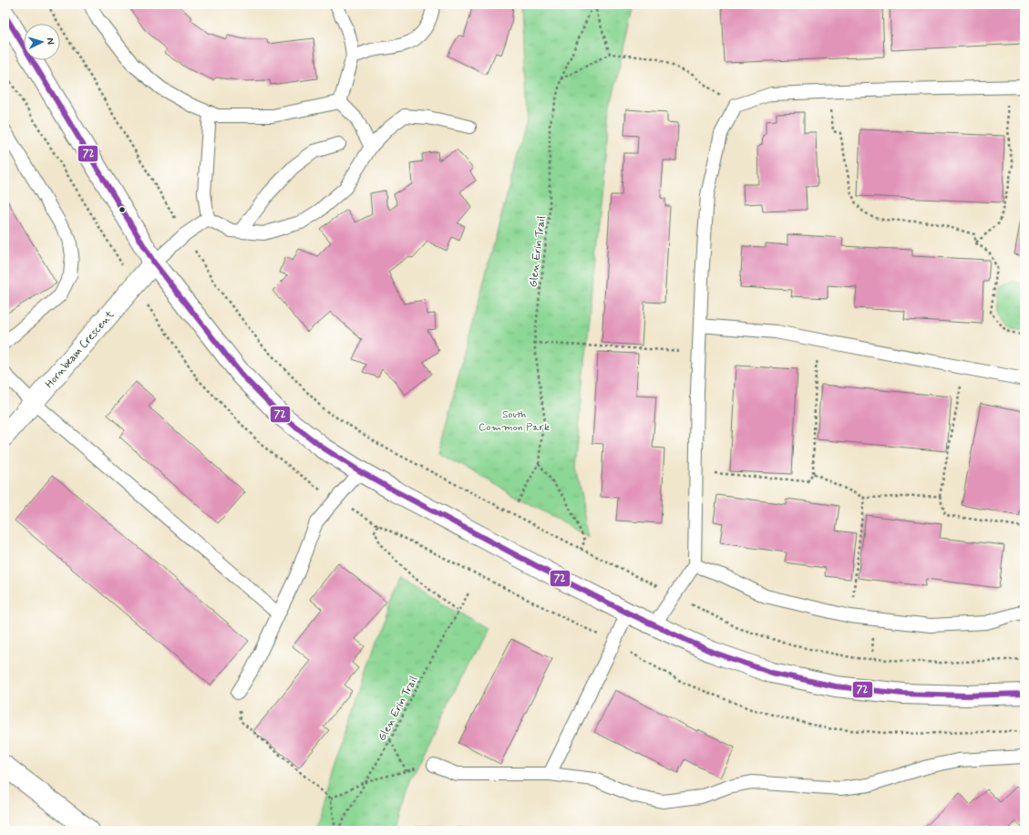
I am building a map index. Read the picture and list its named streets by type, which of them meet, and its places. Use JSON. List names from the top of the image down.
{
  "streets": {
    "street": ["Hornbeam Crescent"],
    "path": ["Glen Erin Trail"]
  },
  "parks": ["South Common Park"],
  "lines": ["transit line 72"],
  "north": "right"
}
